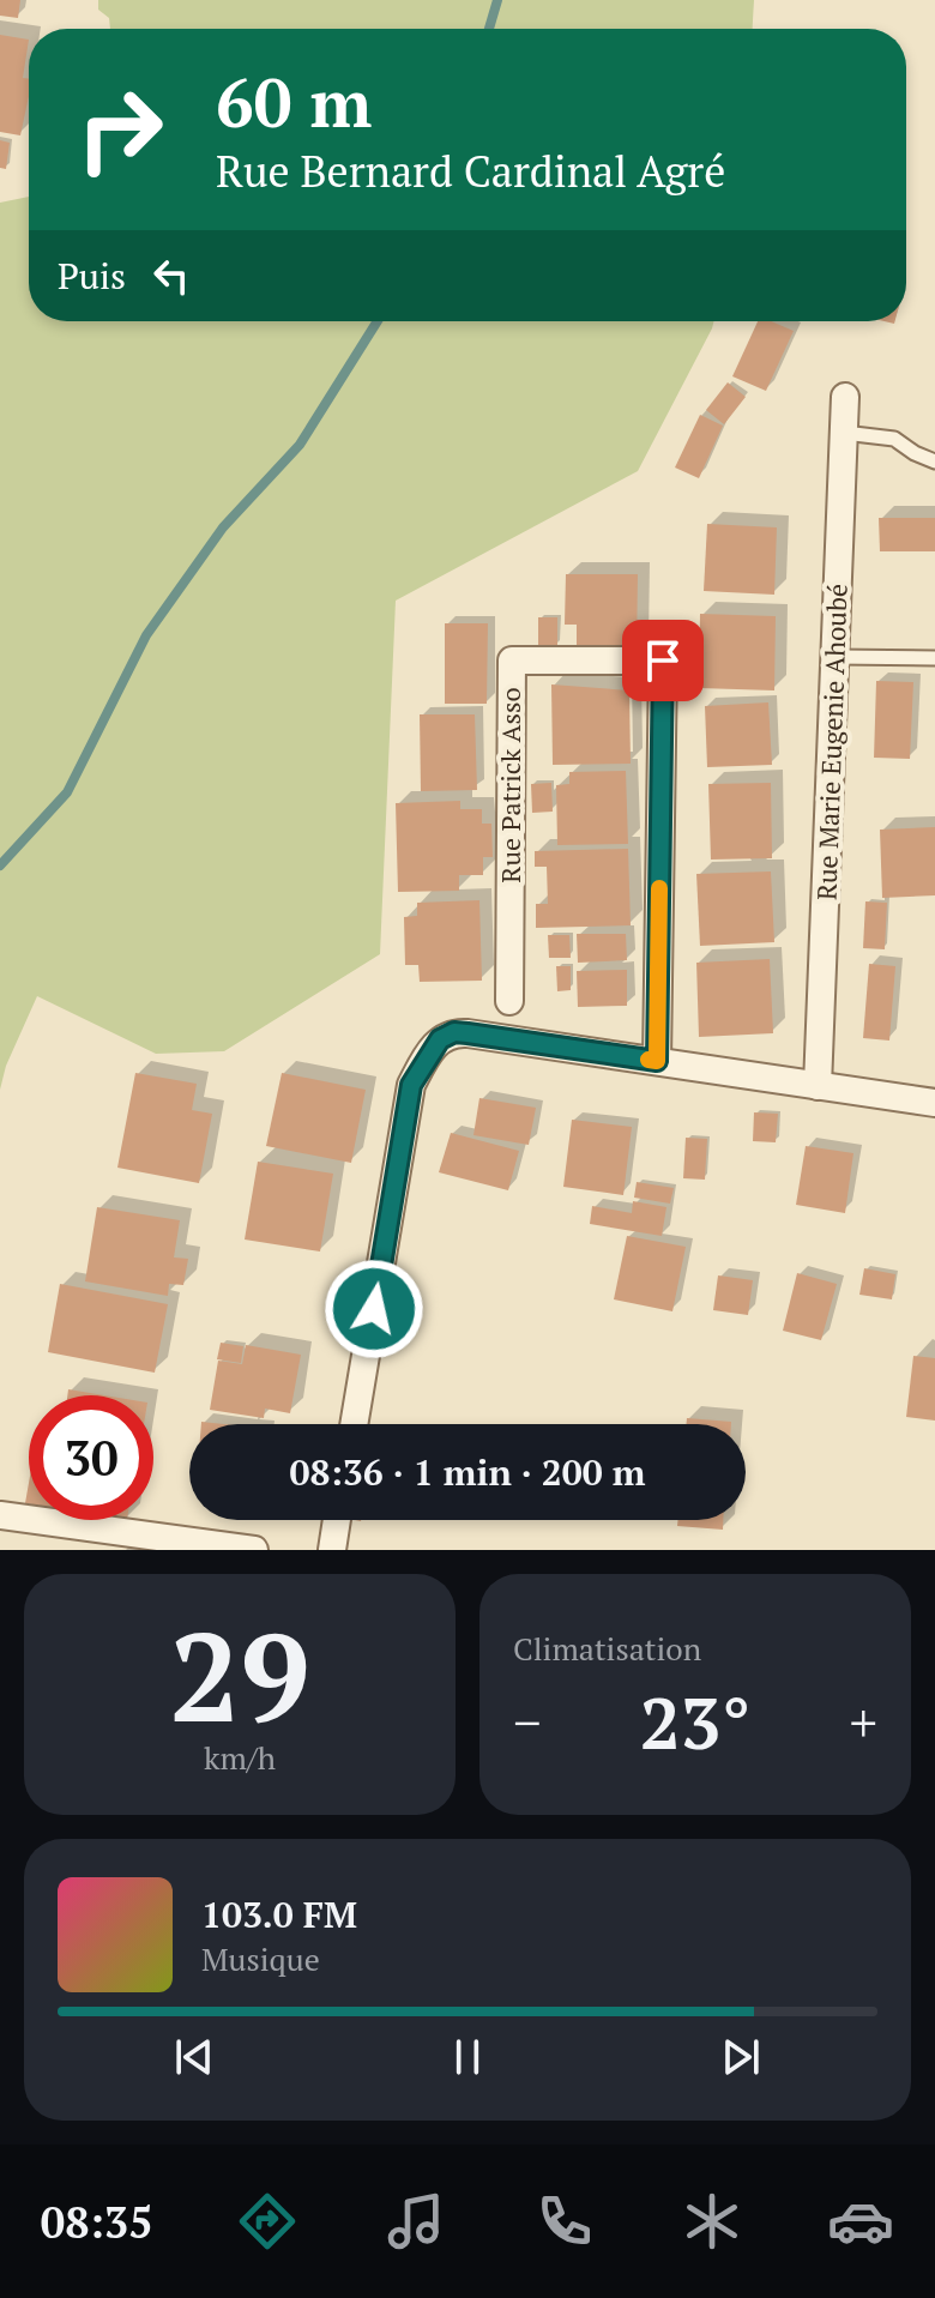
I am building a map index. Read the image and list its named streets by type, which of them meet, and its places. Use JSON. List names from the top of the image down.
{
  "streets": {
    "street": ["Rue Marie Eugenie Ahoubé", "Rue Patrick Asso"]
  },
  "page": {
    "turn": ["60 m", "Rue Bernard Cardinal Agré"],
    "then": "Puis",
    "limit": "30",
    "trip": "08:36 · 1 min · 200 m",
    "tile": [
      ["29", "km/h"],
      "Climatisation"
    ],
    "heat": ["−", "23°", "+"],
    "song": ["103.0 FM", "Musique"],
    "tabs": "08:35"
  }
}
